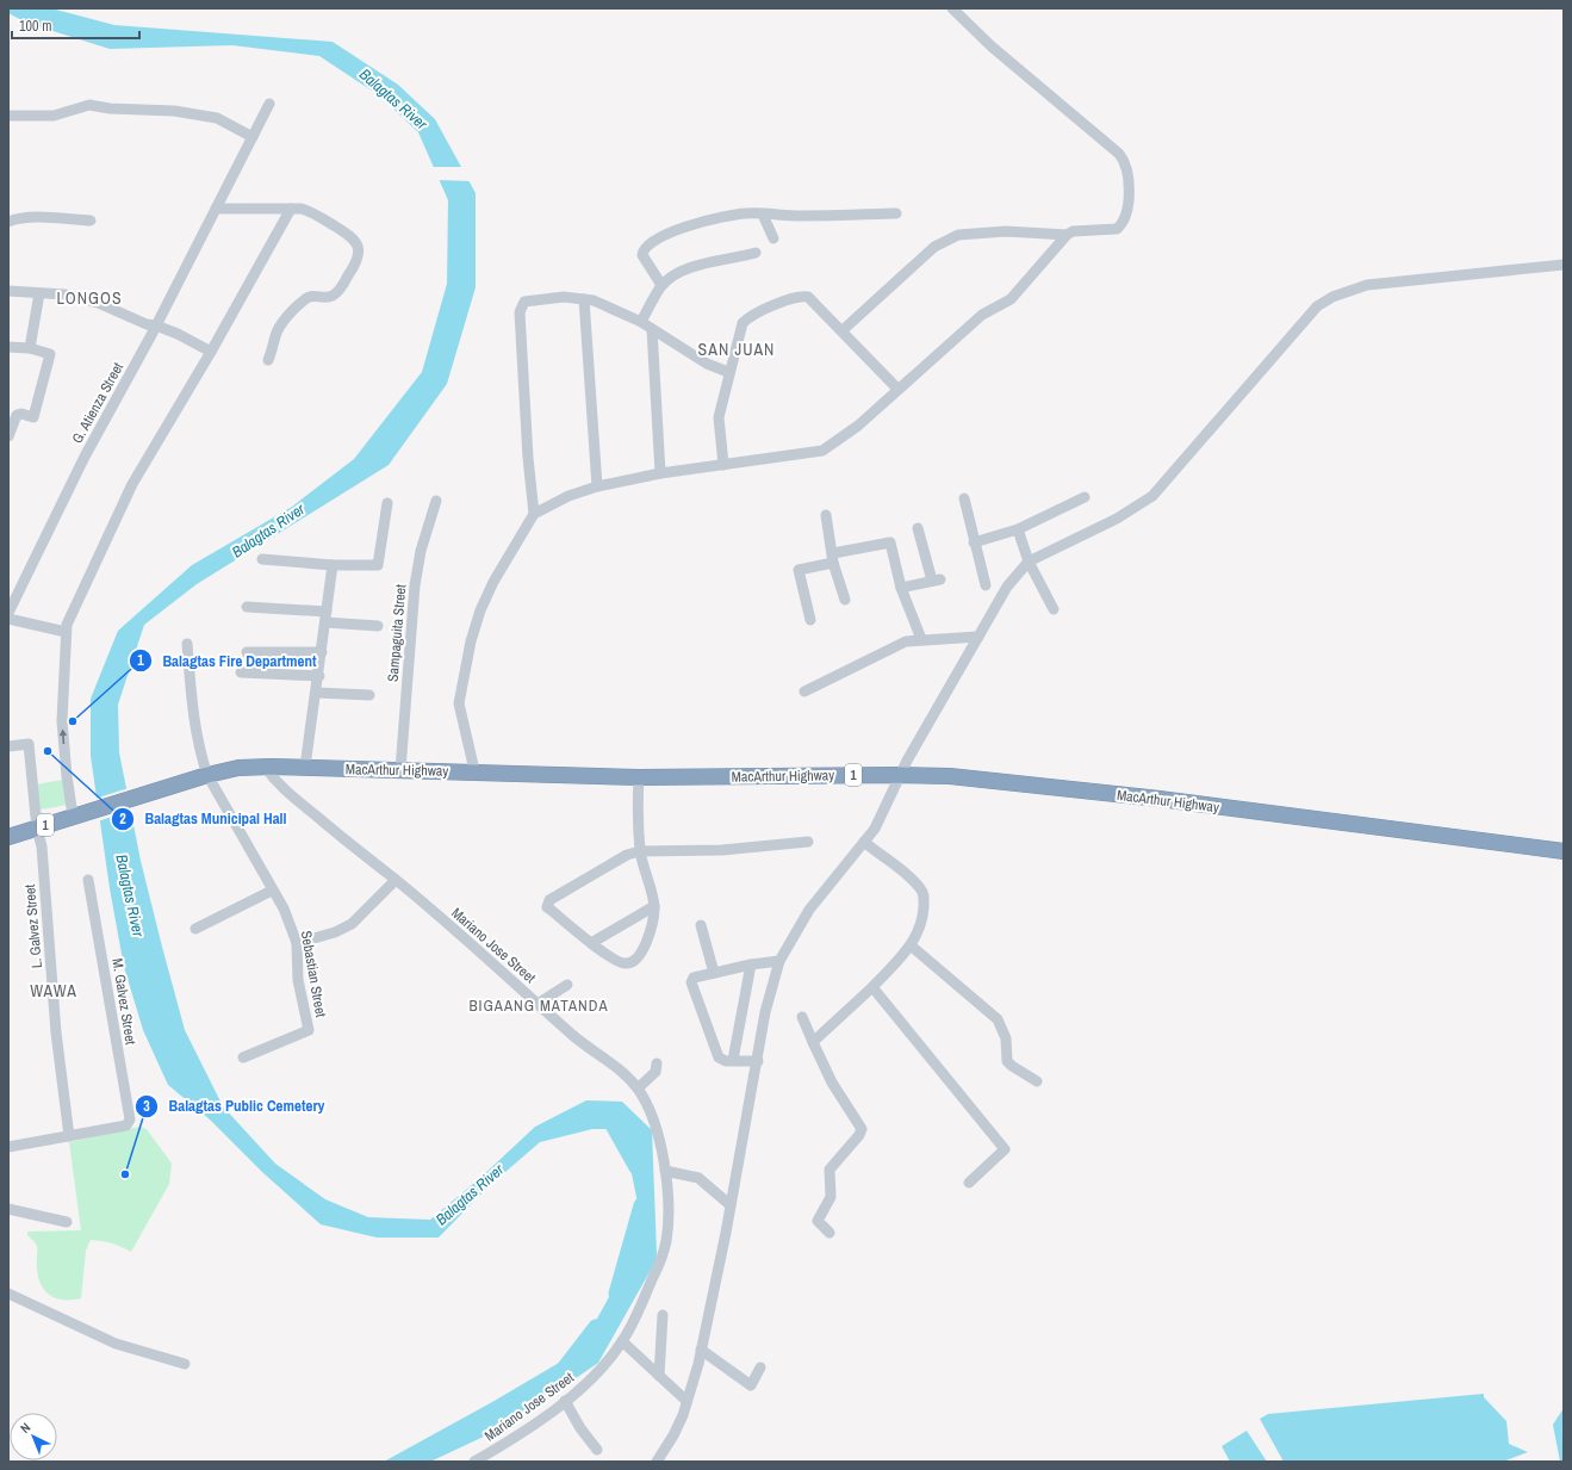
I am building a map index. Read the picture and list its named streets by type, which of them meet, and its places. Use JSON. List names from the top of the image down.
{
  "streets": {
    "highway": ["MacArthur Highway", "1"],
    "street": [
      "G. Atienza Street",
      "Sampaguita Street",
      "L. Galvez Street",
      "Mariano Jose Street",
      "Sebastian Street",
      "M. Galvez Street"
    ]
  },
  "crossings": [
    ["Sampaguita Street", "MacArthur Highway"],
    ["MacArthur Highway", "L. Galvez Street"],
    ["MacArthur Highway", "Mariano Jose Street"],
    ["MacArthur Highway", "Sebastian Street"],
    ["L. Galvez Street", "M. Galvez Street"]
  ],
  "districts": [
    "LONGOS",
    "SAN JUAN",
    "WAWA",
    "BIGAANG MATANDA"
  ],
  "water": ["Balagtas River"],
  "places": ["Balagtas Fire Department", "Balagtas Municipal Hall", "Balagtas Public Cemetery"],
  "scale_bar": "100 m",
  "north": "top left"
}
